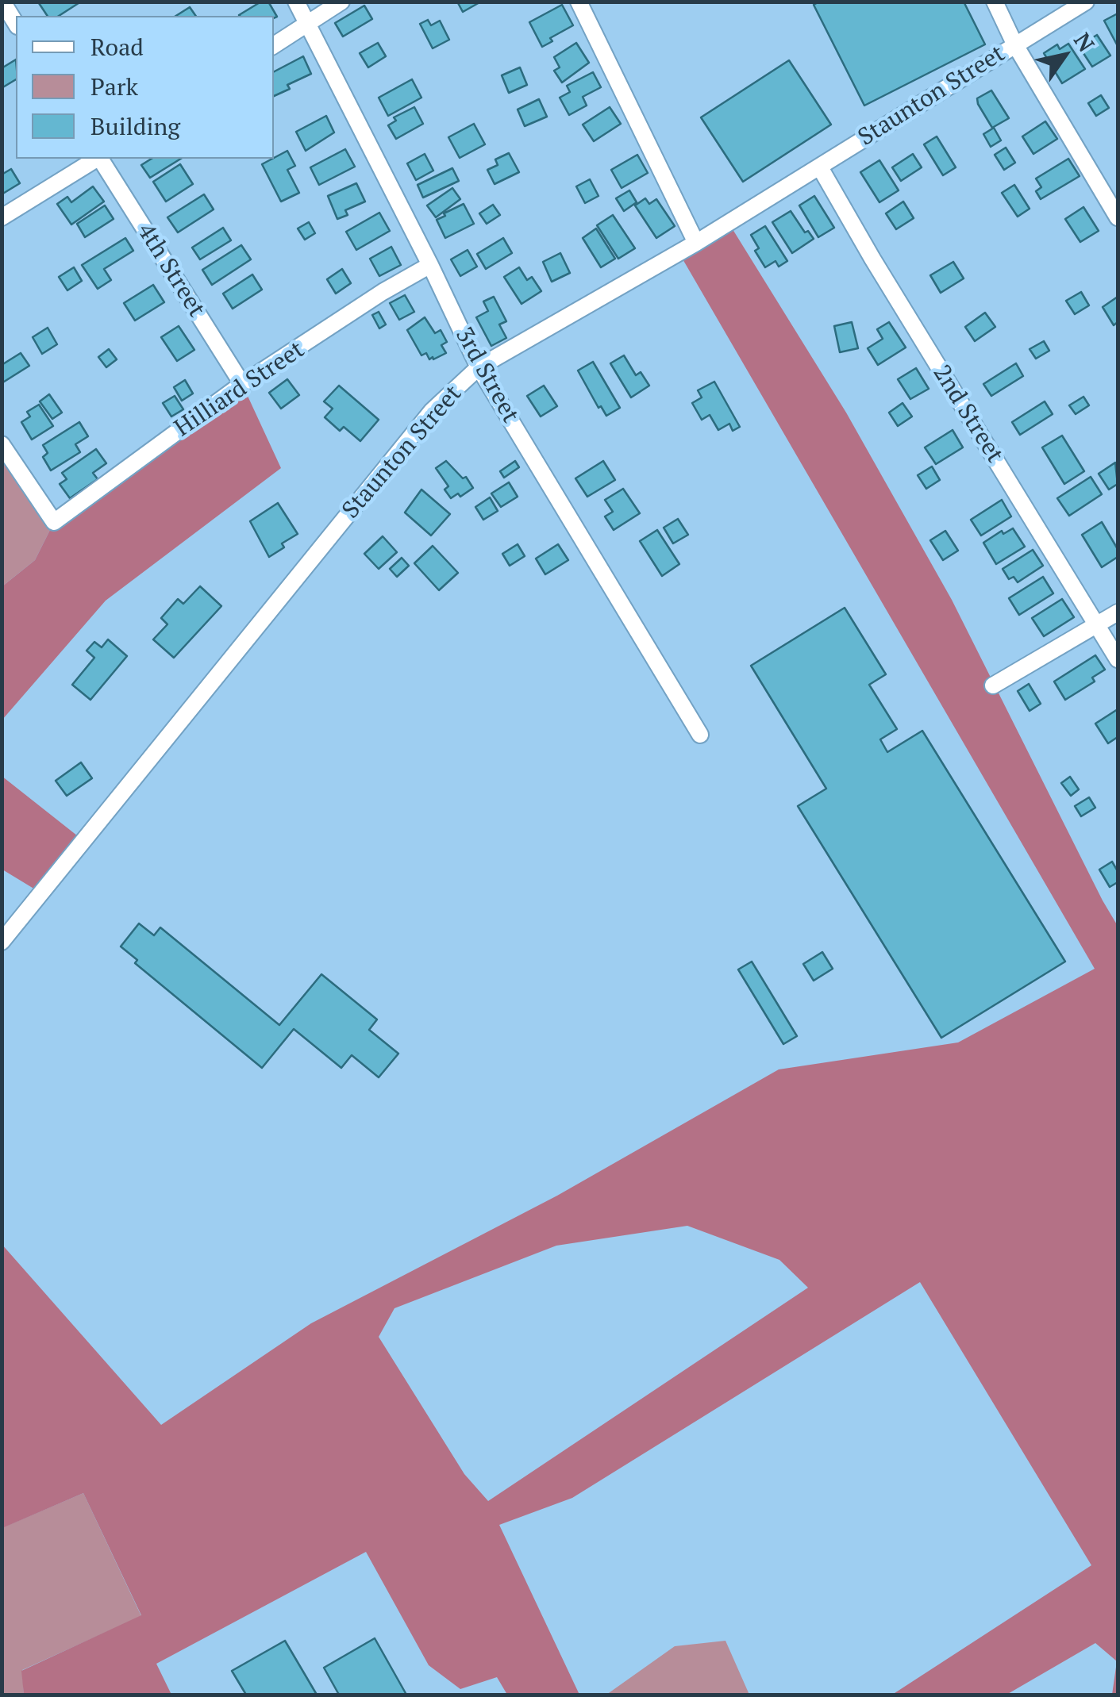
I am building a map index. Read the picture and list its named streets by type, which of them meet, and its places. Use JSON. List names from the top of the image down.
{
  "streets": {
    "street": [
      "Staunton Street",
      "4th Street",
      "3rd Street",
      "Hilliard Street",
      "2nd Street"
    ]
  },
  "crossings": [
    ["Staunton Street", "3rd Street"],
    ["Staunton Street", "2nd Street"],
    ["4th Street", "Hilliard Street"],
    ["3rd Street", "Hilliard Street"]
  ],
  "legend": ["Road", "Park", "Building"],
  "north": "top right"
}
